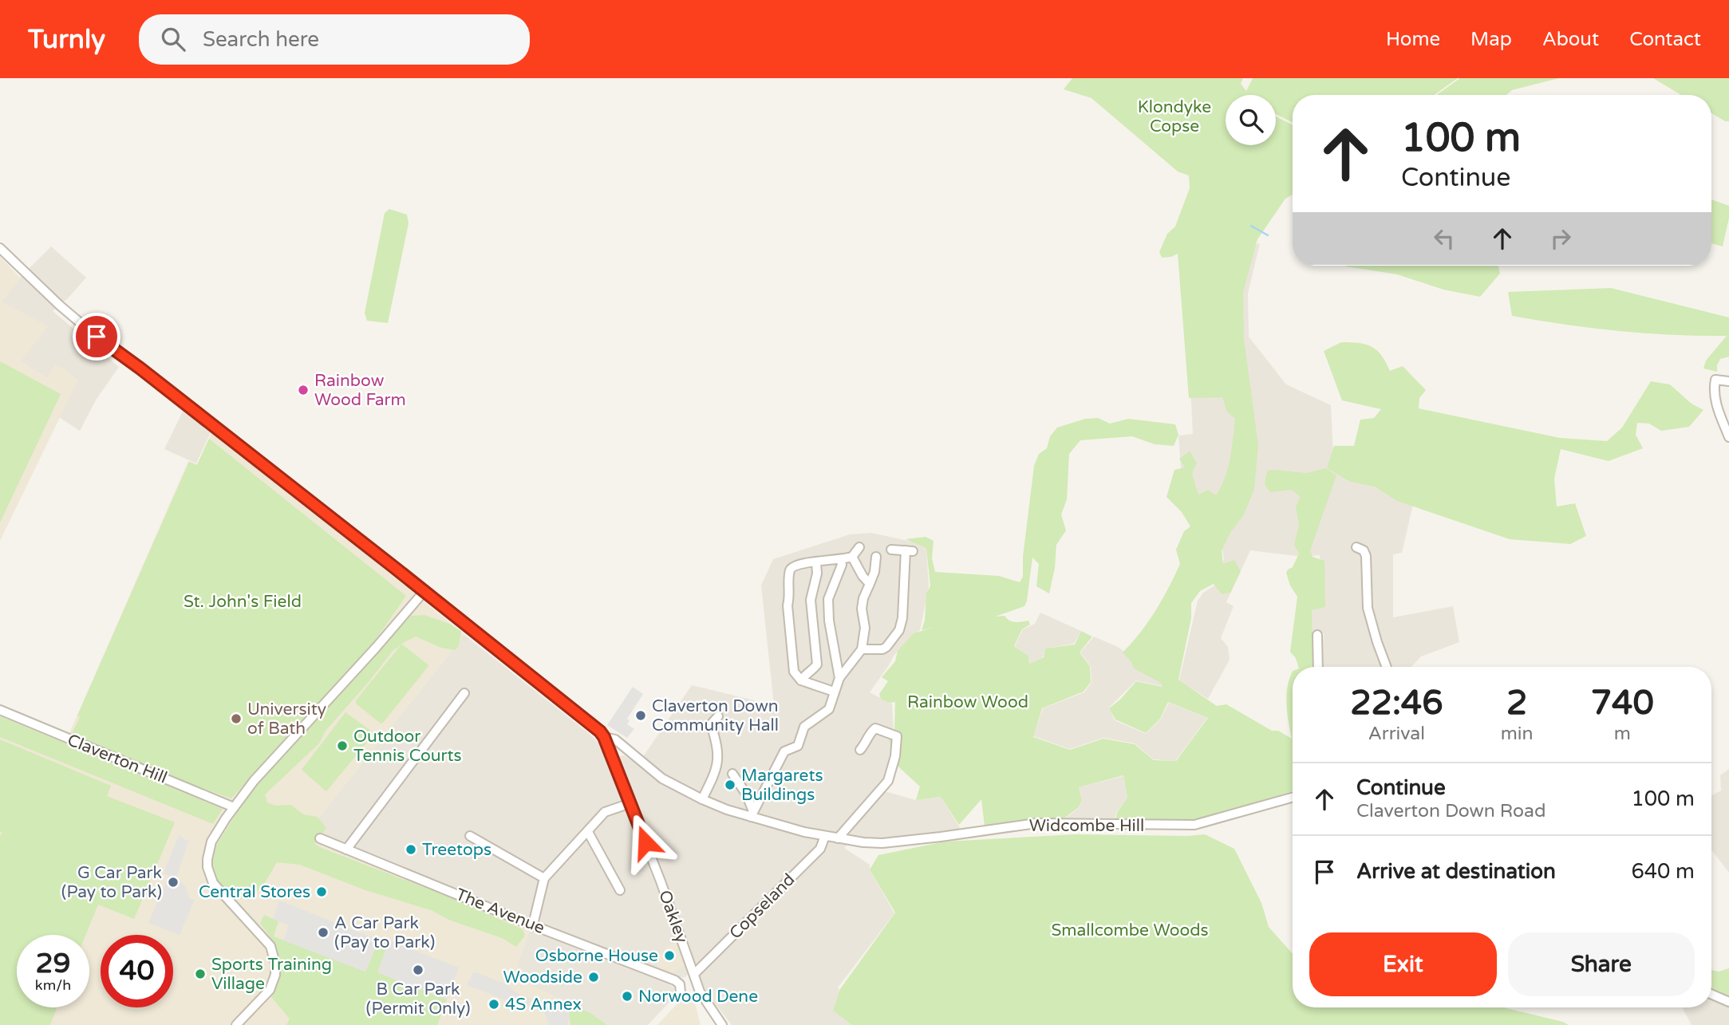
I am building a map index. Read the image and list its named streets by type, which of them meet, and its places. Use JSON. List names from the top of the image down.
{
  "streets": {
    "street": [
      "Claverton Hill",
      "Widcombe Hill",
      "Copseland",
      "The Avenue",
      "Oakley"
    ]
  },
  "crossings": [
    ["Widcombe Hill", "Copseland"],
    ["Widcombe Hill", "Oakley"],
    ["Copseland", "Oakley"]
  ],
  "parks": [
    "Klondyke Copse",
    "St. John's Field",
    "Rainbow Wood",
    "Smallcombe Woods"
  ],
  "places": [
    "Rainbow Wood Farm",
    "Claverton Down Community Hall",
    "University of Bath",
    "Outdoor Tennis Courts",
    "Margarets Buildings",
    "Treetops",
    "G Car Park (Pay to Park)",
    "Central Stores",
    "A Car Park (Pay to Park)",
    "Osborne House",
    "B Car Park (Permit Only)",
    "Sports Training Village",
    "Woodside",
    "Norwood Dene",
    "4S Annex"
  ],
  "page": {
    "header": "Turnly",
    "search": "Search here",
    "nav": [
      "Home",
      "Map",
      "About",
      "Contact"
    ],
    "turn": ["100 m", "Continue"],
    "eta": [
      "22:46",
      "Arrival",
      "2",
      "min",
      "740",
      "m"
    ],
    "list": [
      {
        "name": "Continue",
        "note": "Claverton Down Road",
        "value": "100 m"
      },
      {
        "name": "Arrive at destination",
        "value": "640 m"
      }
    ],
    "buttons": ["Exit", "Share"],
    "speed": "29 km/h",
    "limit": "40"
  }
}
